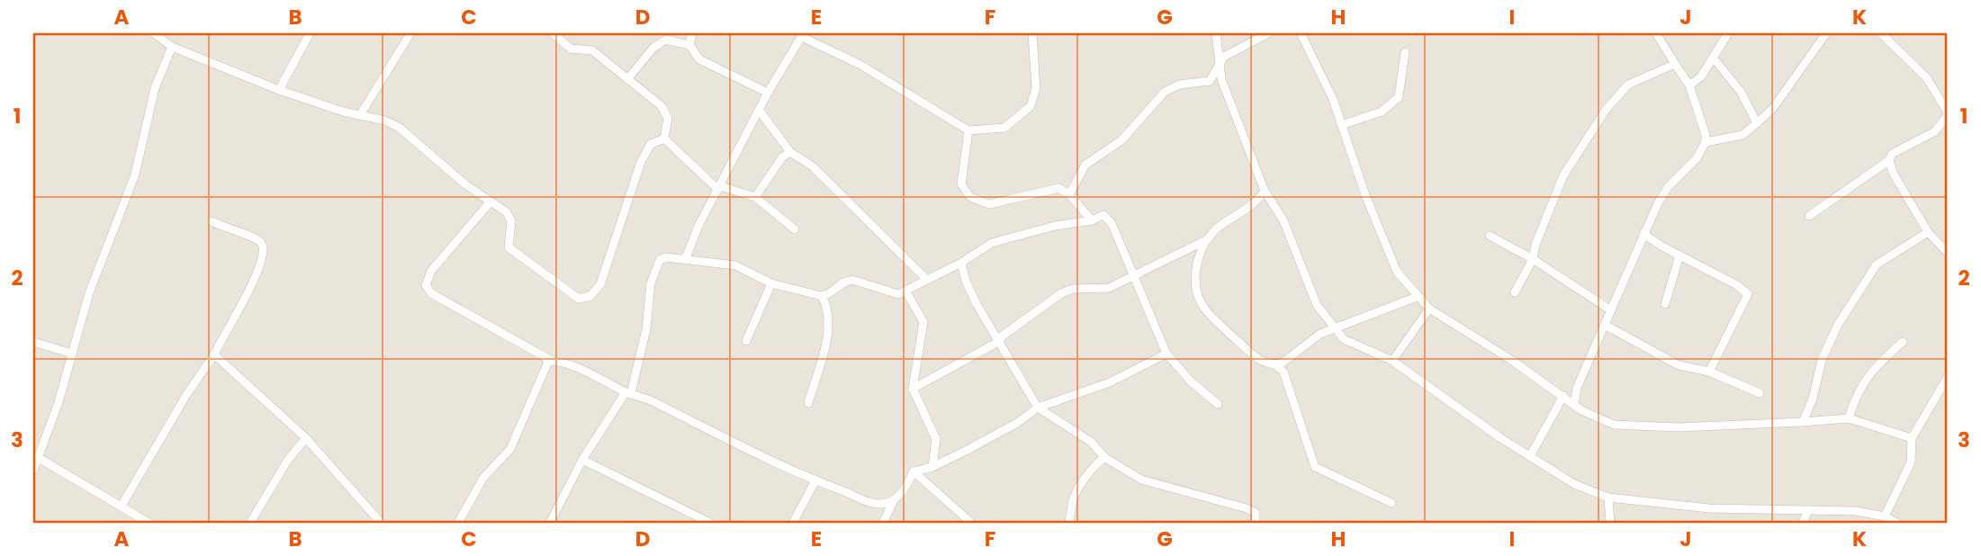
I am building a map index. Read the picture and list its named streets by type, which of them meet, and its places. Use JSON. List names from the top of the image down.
{
  "grid": {
    "columns": [
      "A",
      "B",
      "C",
      "D",
      "E",
      "F",
      "G",
      "H",
      "I",
      "J",
      "K"
    ],
    "rows": ["1", "2", "3"]
  }
}
